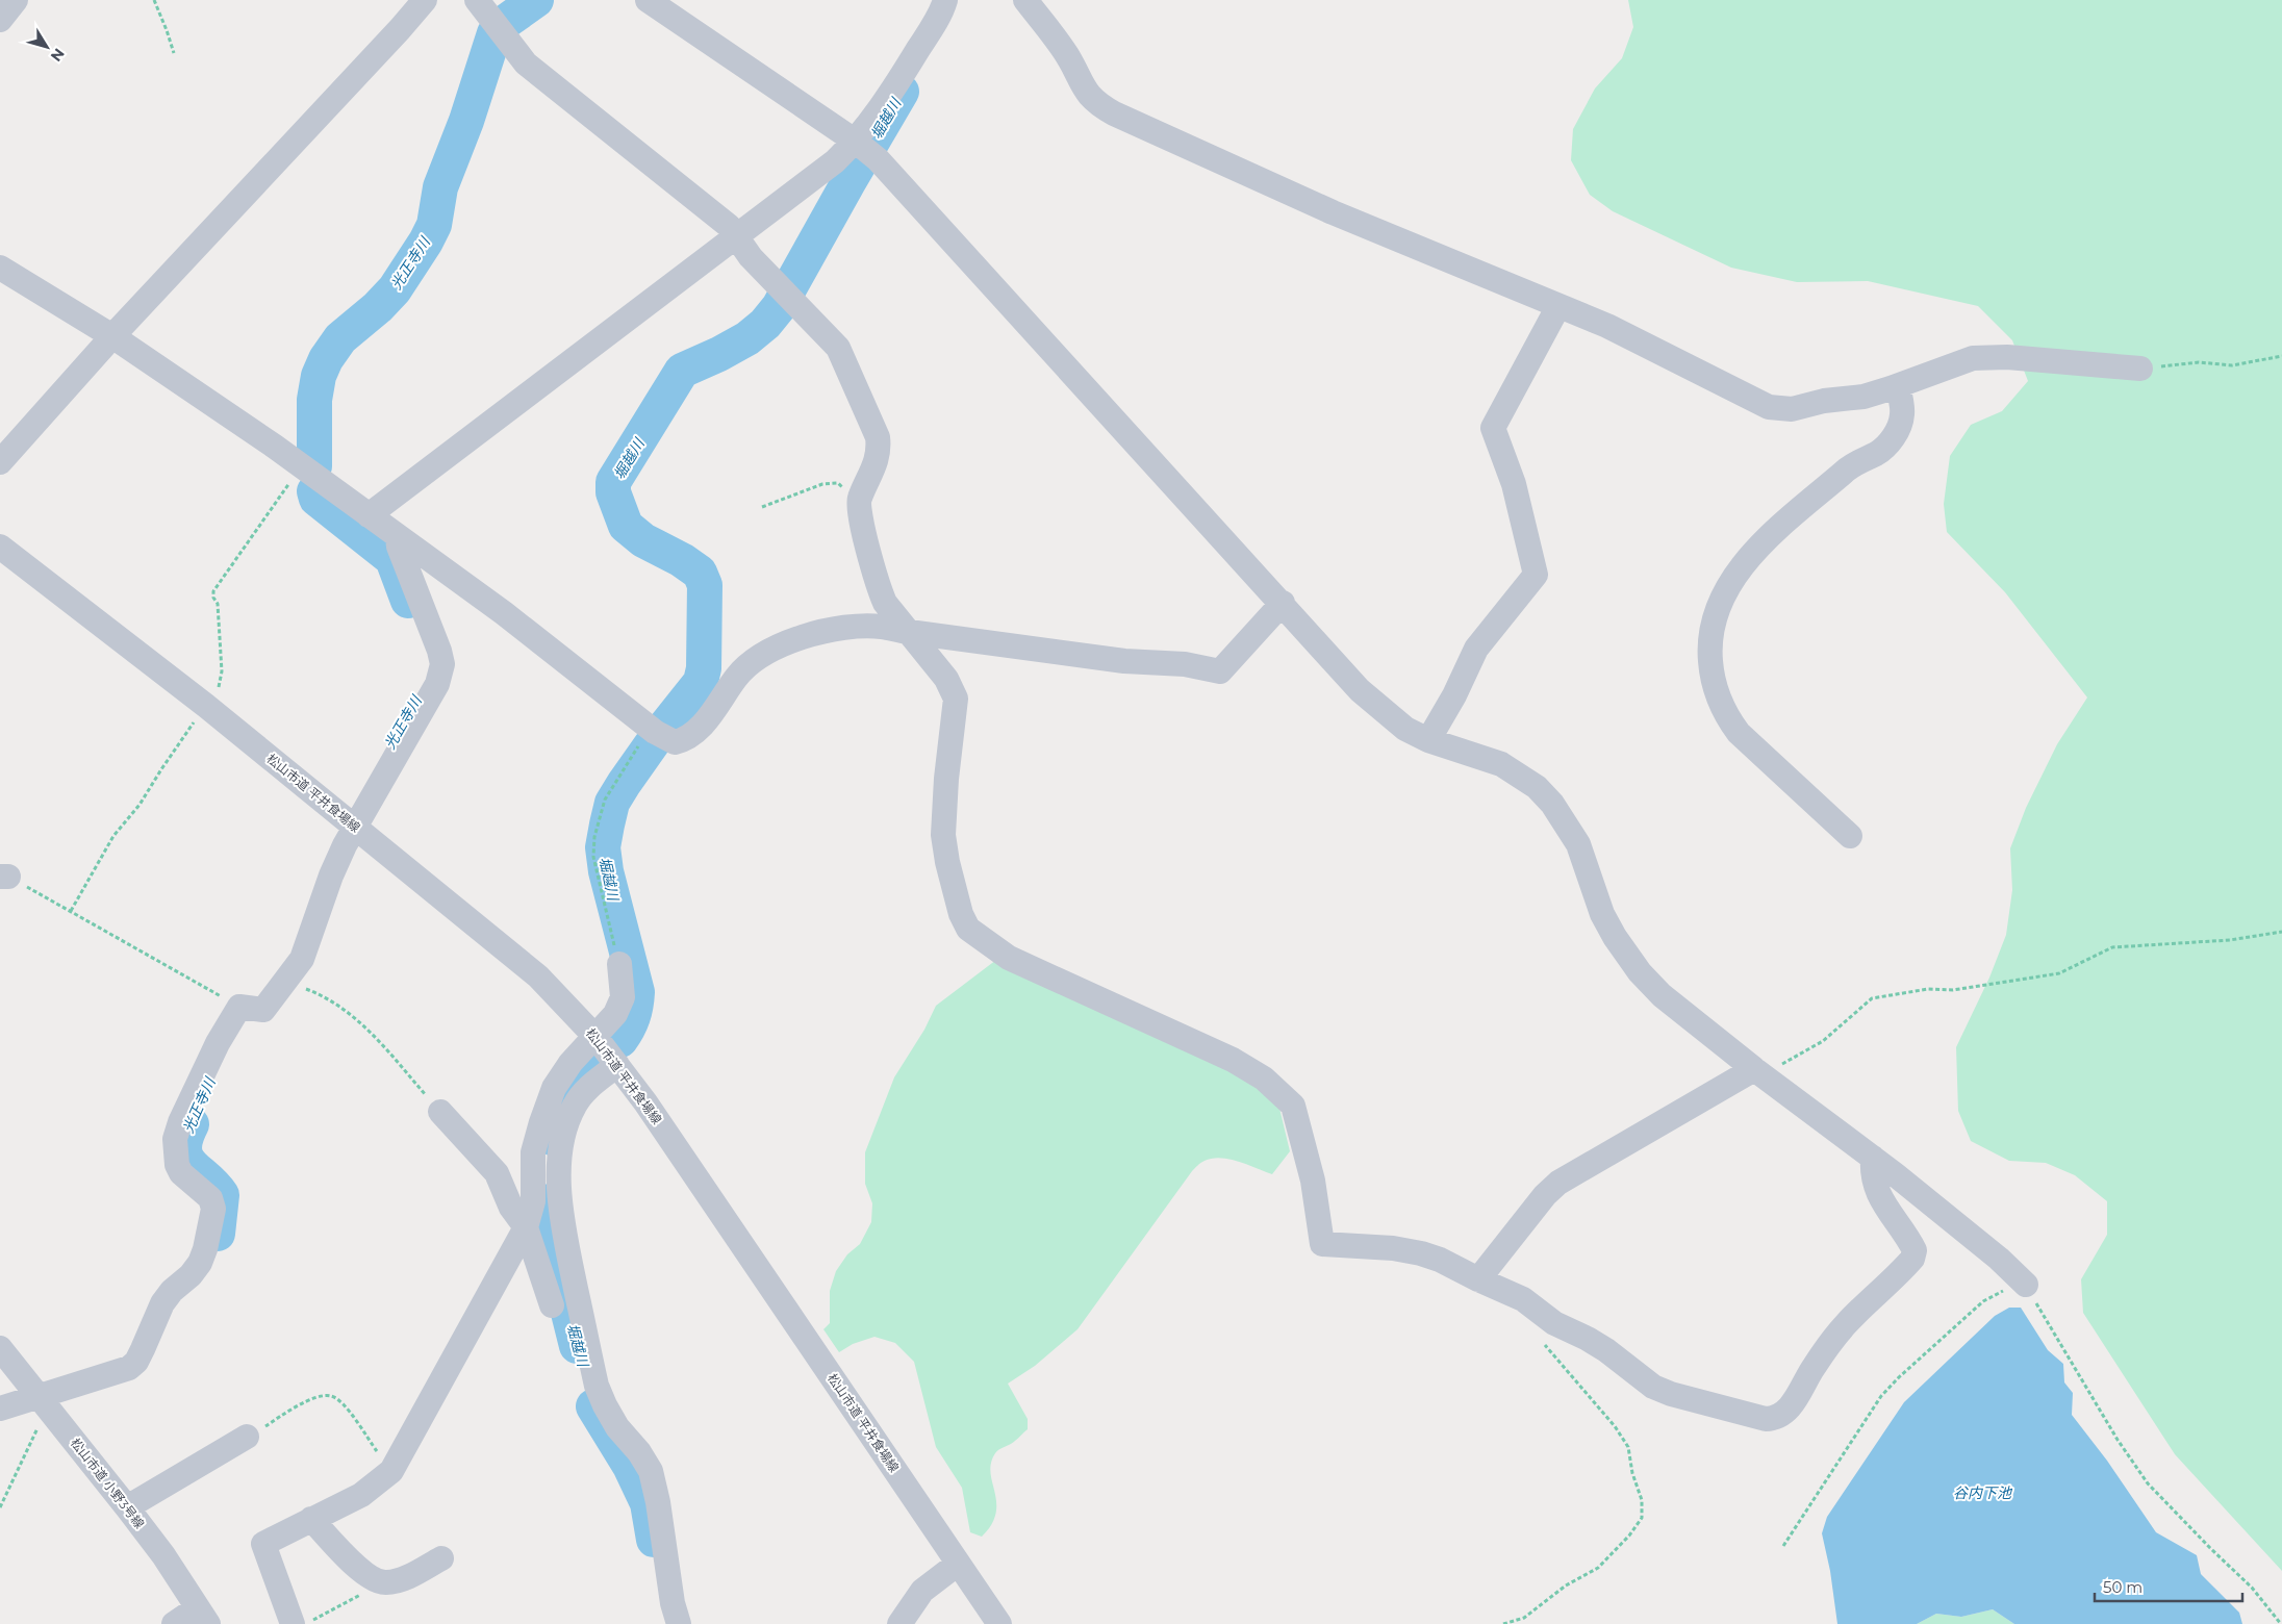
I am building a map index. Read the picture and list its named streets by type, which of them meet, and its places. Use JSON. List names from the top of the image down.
{
  "streets": {
    "street": ["松山市道 平井食場線", "松山市道 小野3号線"]
  },
  "water": ["堀越川", "光正寺川", "谷内下池"],
  "scale_bar": "50 m",
  "north": "bottom right"
}
